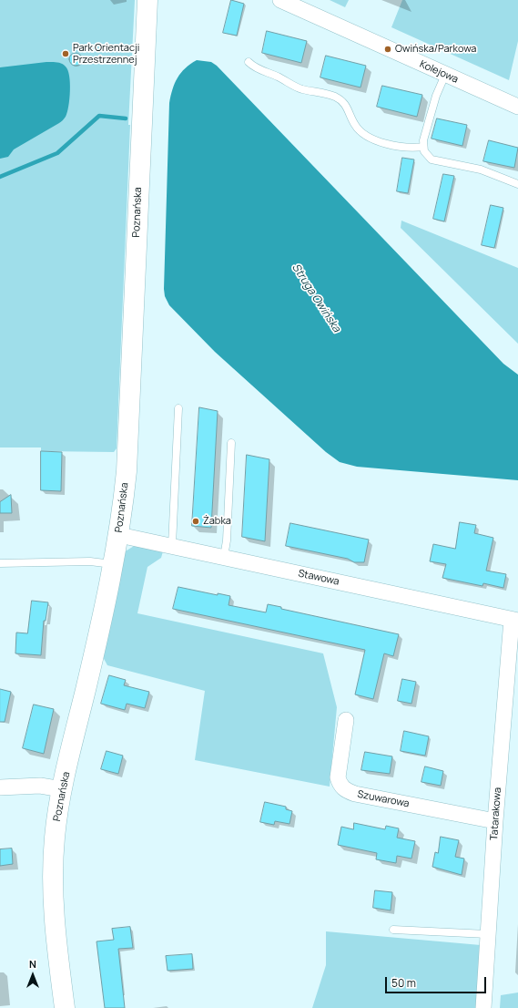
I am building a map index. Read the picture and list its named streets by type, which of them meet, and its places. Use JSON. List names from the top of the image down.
{
  "streets": {
    "main road": ["Poznańska"],
    "street": [
      "Kolejowa",
      "Stawowa",
      "Szuwarowa",
      "Tatarakowa"
    ]
  },
  "crossings": [
    ["Poznańska", "Stawowa"],
    ["Stawowa", "Tatarakowa"],
    ["Szuwarowa", "Tatarakowa"]
  ],
  "water": ["Struga Owińska"],
  "places": ["Owińska/Parkowa", "Park Orientacji Przestrzennej", "Żabka"],
  "scale_bar": "50 m",
  "north": "top"
}
